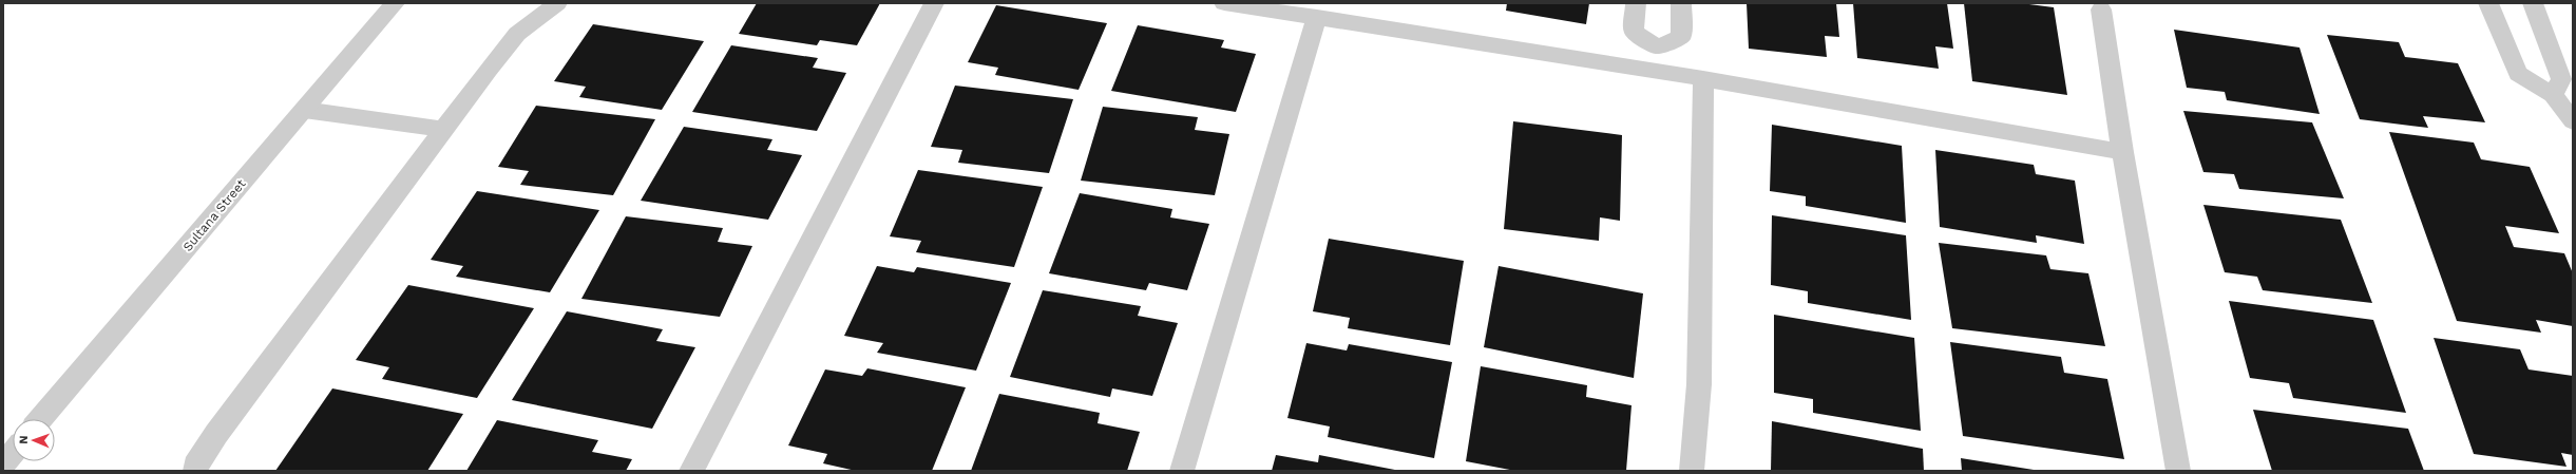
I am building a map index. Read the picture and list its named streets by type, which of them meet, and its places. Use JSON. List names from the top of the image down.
{
  "streets": {
    "street": ["Sultana Street"]
  },
  "north": "left"
}
